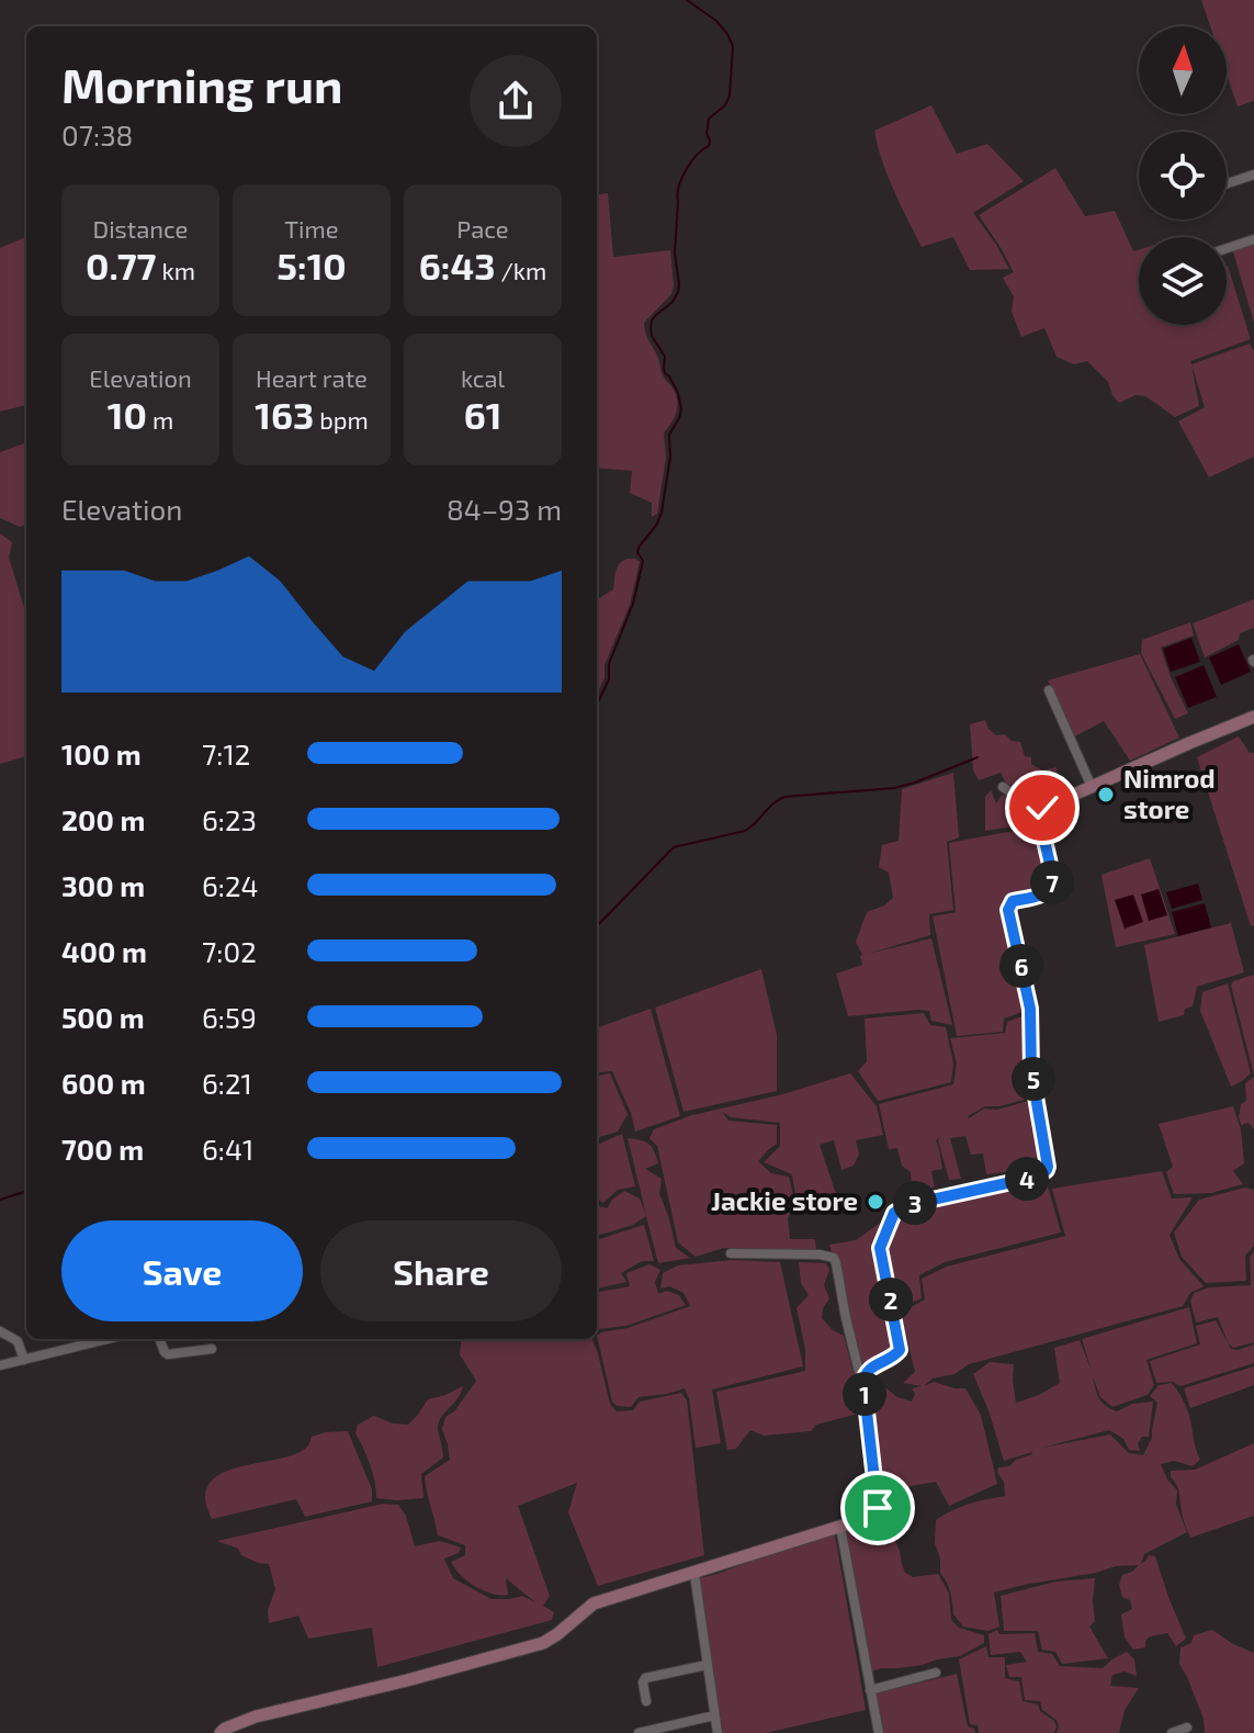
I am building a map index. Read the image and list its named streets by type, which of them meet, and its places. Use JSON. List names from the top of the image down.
{
  "places": ["Nimrod store", "Jackie store"],
  "north": "top",
  "page": {
    "heading": ["Morning run", "07:38"],
    "stats": [
      ["Distance", "0.77 km"],
      ["Time", "5:10"],
      ["Pace", "6:43 /km"],
      ["Elevation", "10 m"],
      ["Heart rate", "163 bpm"],
      ["kcal", "61"]
    ],
    "chart": ["Elevation", "84–93 m"],
    "list": [
      {
        "name": "100 m",
        "note": "7:12"
      },
      {
        "name": "200 m",
        "note": "6:23"
      },
      {
        "name": "300 m",
        "note": "6:24"
      },
      {
        "name": "400 m",
        "note": "7:02"
      },
      {
        "name": "500 m",
        "note": "6:59"
      },
      {
        "name": "600 m",
        "note": "6:21"
      },
      {
        "name": "700 m",
        "note": "6:41"
      }
    ],
    "pins": [
      "7",
      "6",
      "5",
      "4",
      "3",
      "2",
      "1"
    ],
    "buttons": ["Save", "Share"]
  }
}
